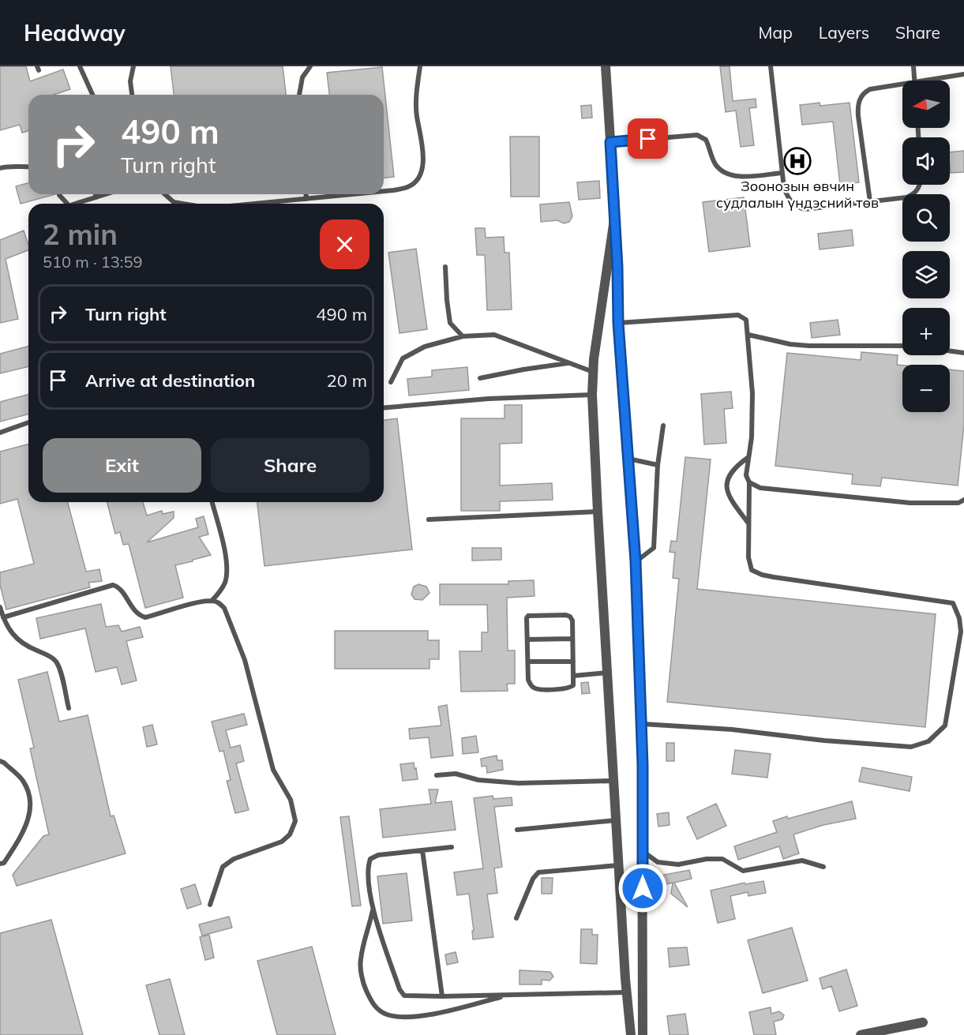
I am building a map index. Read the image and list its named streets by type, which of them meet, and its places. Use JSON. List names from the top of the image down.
{
  "places": {
    "hospital": ["Зоонозын өвчин судлалын үндэсний төв"]
  },
  "north": "left",
  "page": {
    "header": "Headway",
    "nav": ["Map", "Layers", "Share"],
    "map_buttons": ["+", "−"],
    "turn": ["490 m", "Turn right"],
    "heading": ["2 min", "510 m · 13:59"],
    "list": [
      {
        "name": "Turn right",
        "value": "490 m"
      },
      {
        "name": "Arrive at destination",
        "value": "20 m"
      }
    ],
    "buttons": ["Exit", "Share"]
  }
}
